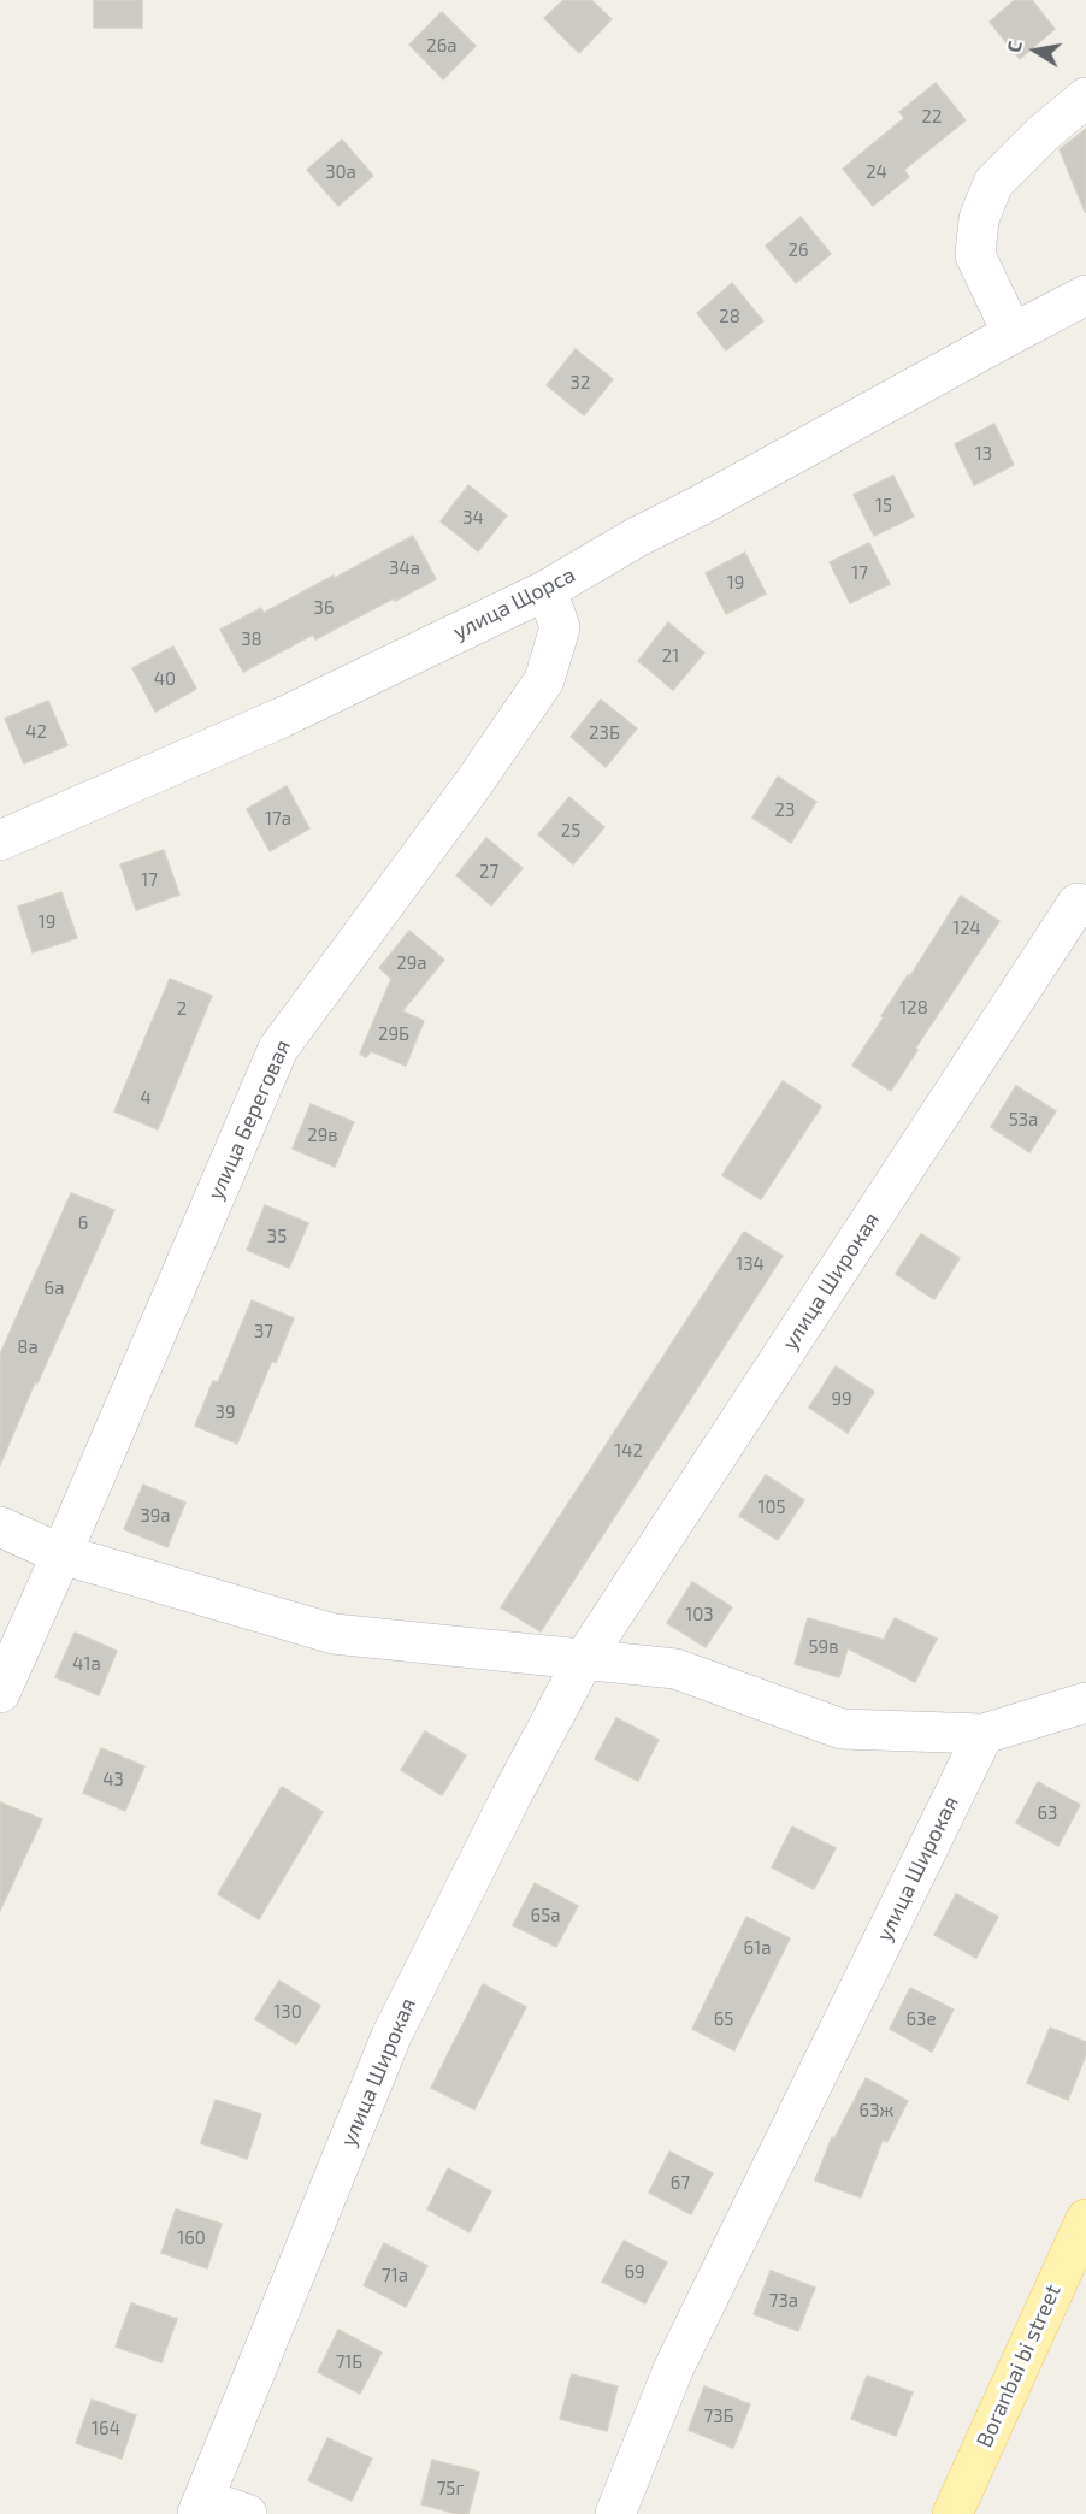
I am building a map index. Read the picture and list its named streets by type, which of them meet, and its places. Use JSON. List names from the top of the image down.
{
  "streets": {
    "main road": ["Boranbai bi street"],
    "street": ["улица Щорса", "улица Береговая", "улица Широкая"]
  },
  "crossings": [
    ["улица Щорса", "улица Береговая"]
  ],
  "house_numbers": [
    "26а",
    "22",
    "30а",
    "24",
    "26",
    "28",
    "32",
    "13",
    "15",
    "34",
    "34а",
    "17",
    "19",
    "36",
    "38",
    "21",
    "40",
    "42",
    "23Б",
    "23",
    "17а",
    "25",
    "27",
    "17",
    "19",
    "124",
    "29а",
    "128",
    "2",
    "29Б",
    "4",
    "53а",
    "29в",
    "6",
    "35",
    "134",
    "6а",
    "37",
    "8а",
    "99",
    "39",
    "142",
    "105",
    "39а",
    "103",
    "59в",
    "41а",
    "43",
    "63",
    "65а",
    "61а",
    "130",
    "65",
    "63е",
    "63ж",
    "67",
    "160",
    "69",
    "71а",
    "73а",
    "71Б",
    "73Б",
    "164",
    "75г"
  ],
  "north": "left"
}
